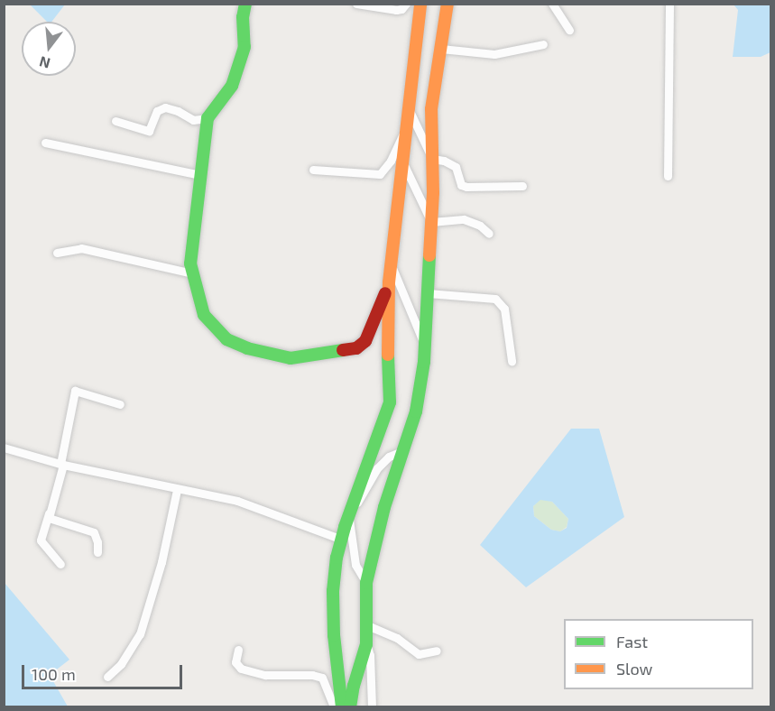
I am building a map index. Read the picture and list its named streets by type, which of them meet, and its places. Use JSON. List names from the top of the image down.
{
  "legend": ["Fast", "Slow"],
  "scale_bar": "100 m",
  "north": "bottom"
}
